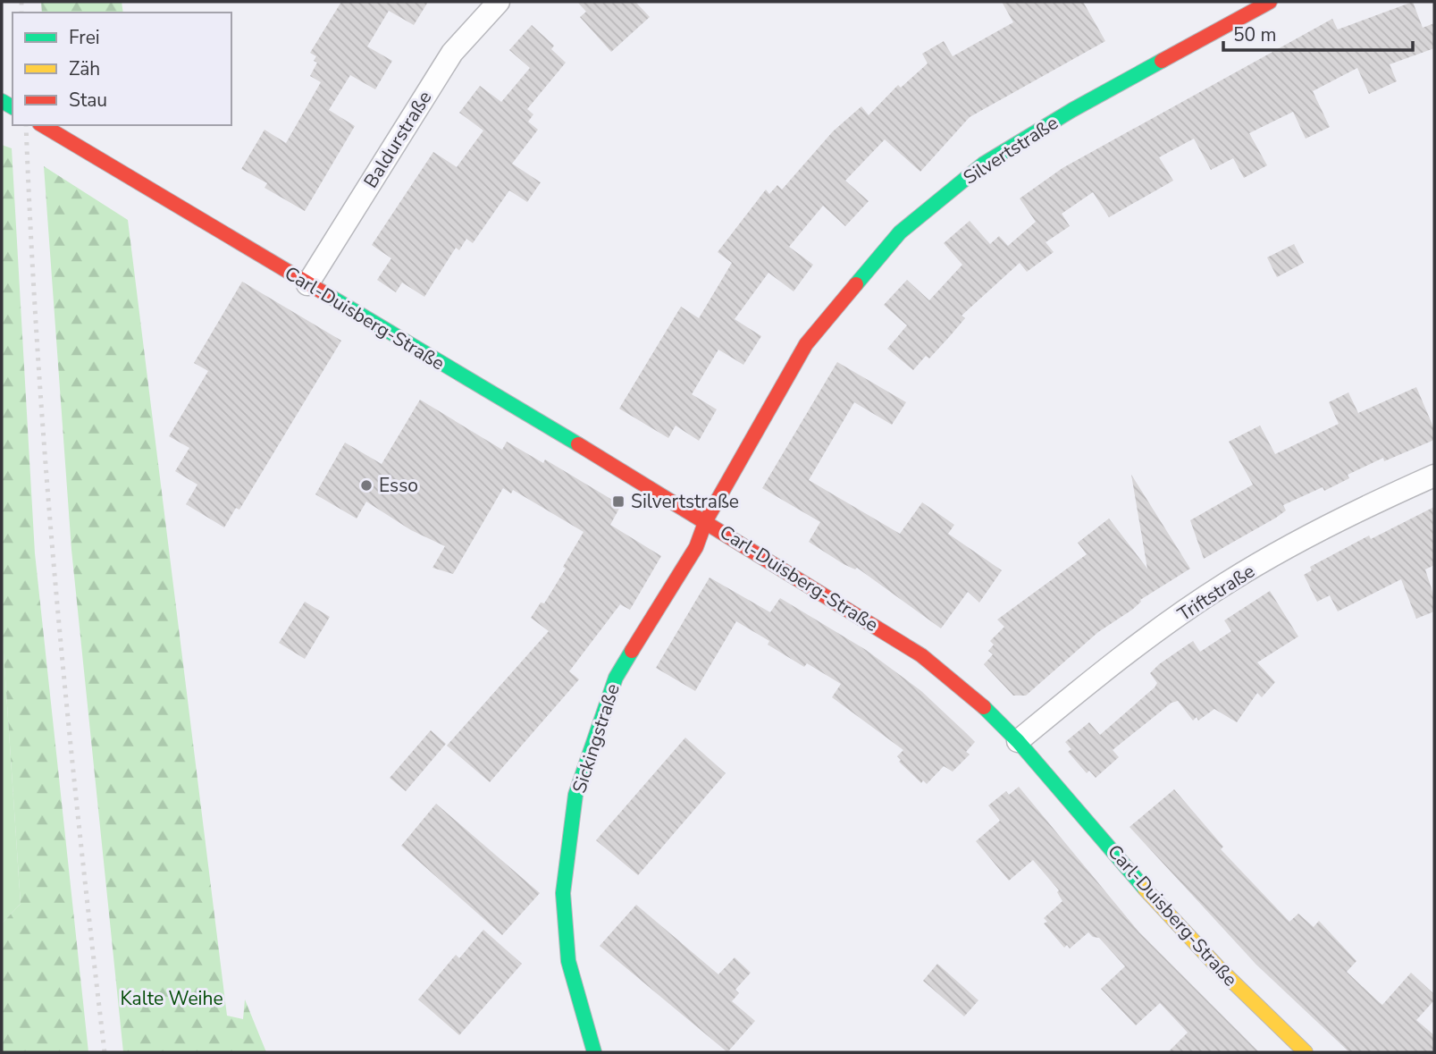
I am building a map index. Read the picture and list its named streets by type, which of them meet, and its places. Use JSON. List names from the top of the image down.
{
  "streets": {
    "main road": ["Silvertstraße", "Carl-Duisberg-Straße", "Sickingstraße"],
    "street": ["Baldurstraße", "Triftstraße"]
  },
  "crossings": [
    ["Baldurstraße", "Carl-Duisberg-Straße"],
    ["Silvertstraße", "Carl-Duisberg-Straße"],
    ["Silvertstraße", "Sickingstraße"],
    ["Carl-Duisberg-Straße", "Triftstraße"],
    ["Carl-Duisberg-Straße", "Sickingstraße"]
  ],
  "parks": ["Kalte Weihe"],
  "places": {
    "other": ["Esso"],
    "transit": ["Silvertstraße"]
  },
  "legend": ["Frei", "Zäh", "Stau"],
  "scale_bar": "50 m"
}
